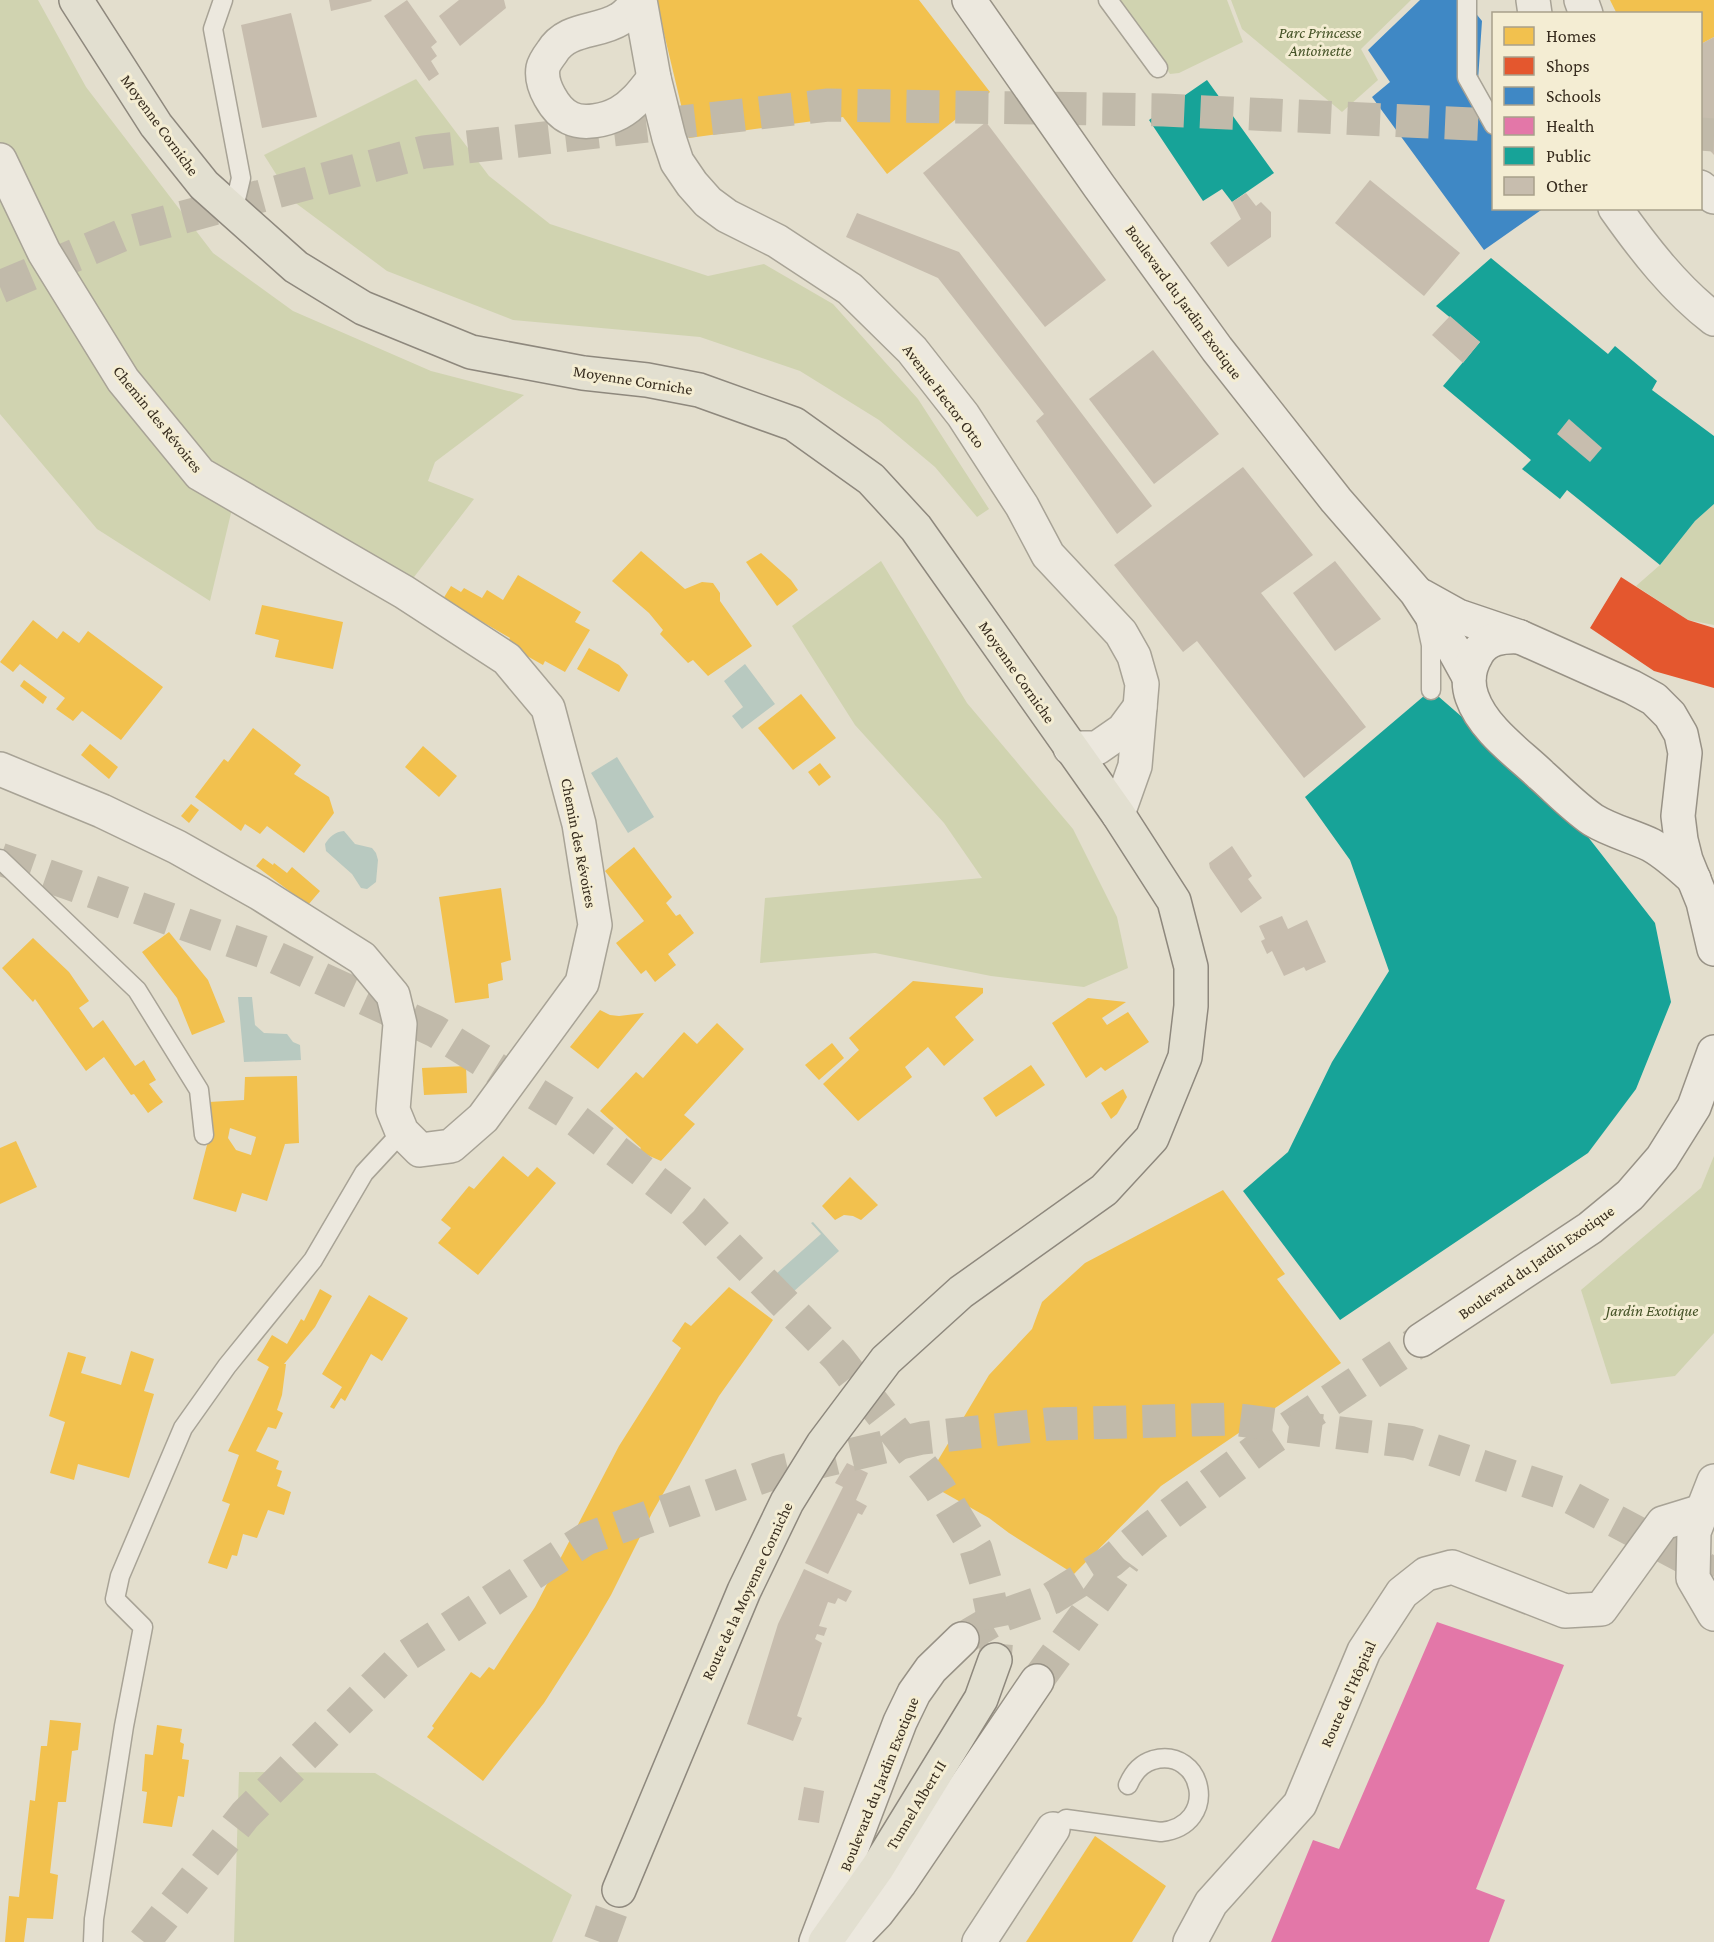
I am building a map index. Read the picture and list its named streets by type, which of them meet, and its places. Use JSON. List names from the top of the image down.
{
  "streets": {
    "main road": ["Moyenne Corniche", "Route de la Moyenne Corniche", "Tunnel Albert II"],
    "street": [
      "Boulevard du Jardin Exotique",
      "Avenue Hector Otto",
      "Chemin des Révoires",
      "Route de l'Hôpital"
    ]
  },
  "crossings": [
    ["Moyenne Corniche", "Avenue Hector Otto"],
    ["Moyenne Corniche", "Route de la Moyenne Corniche"]
  ],
  "parks": ["Parc Princesse Antoinette", "Jardin Exotique"],
  "legend": [
    "Homes",
    "Shops",
    "Schools",
    "Health",
    "Public",
    "Other"
  ]
}
